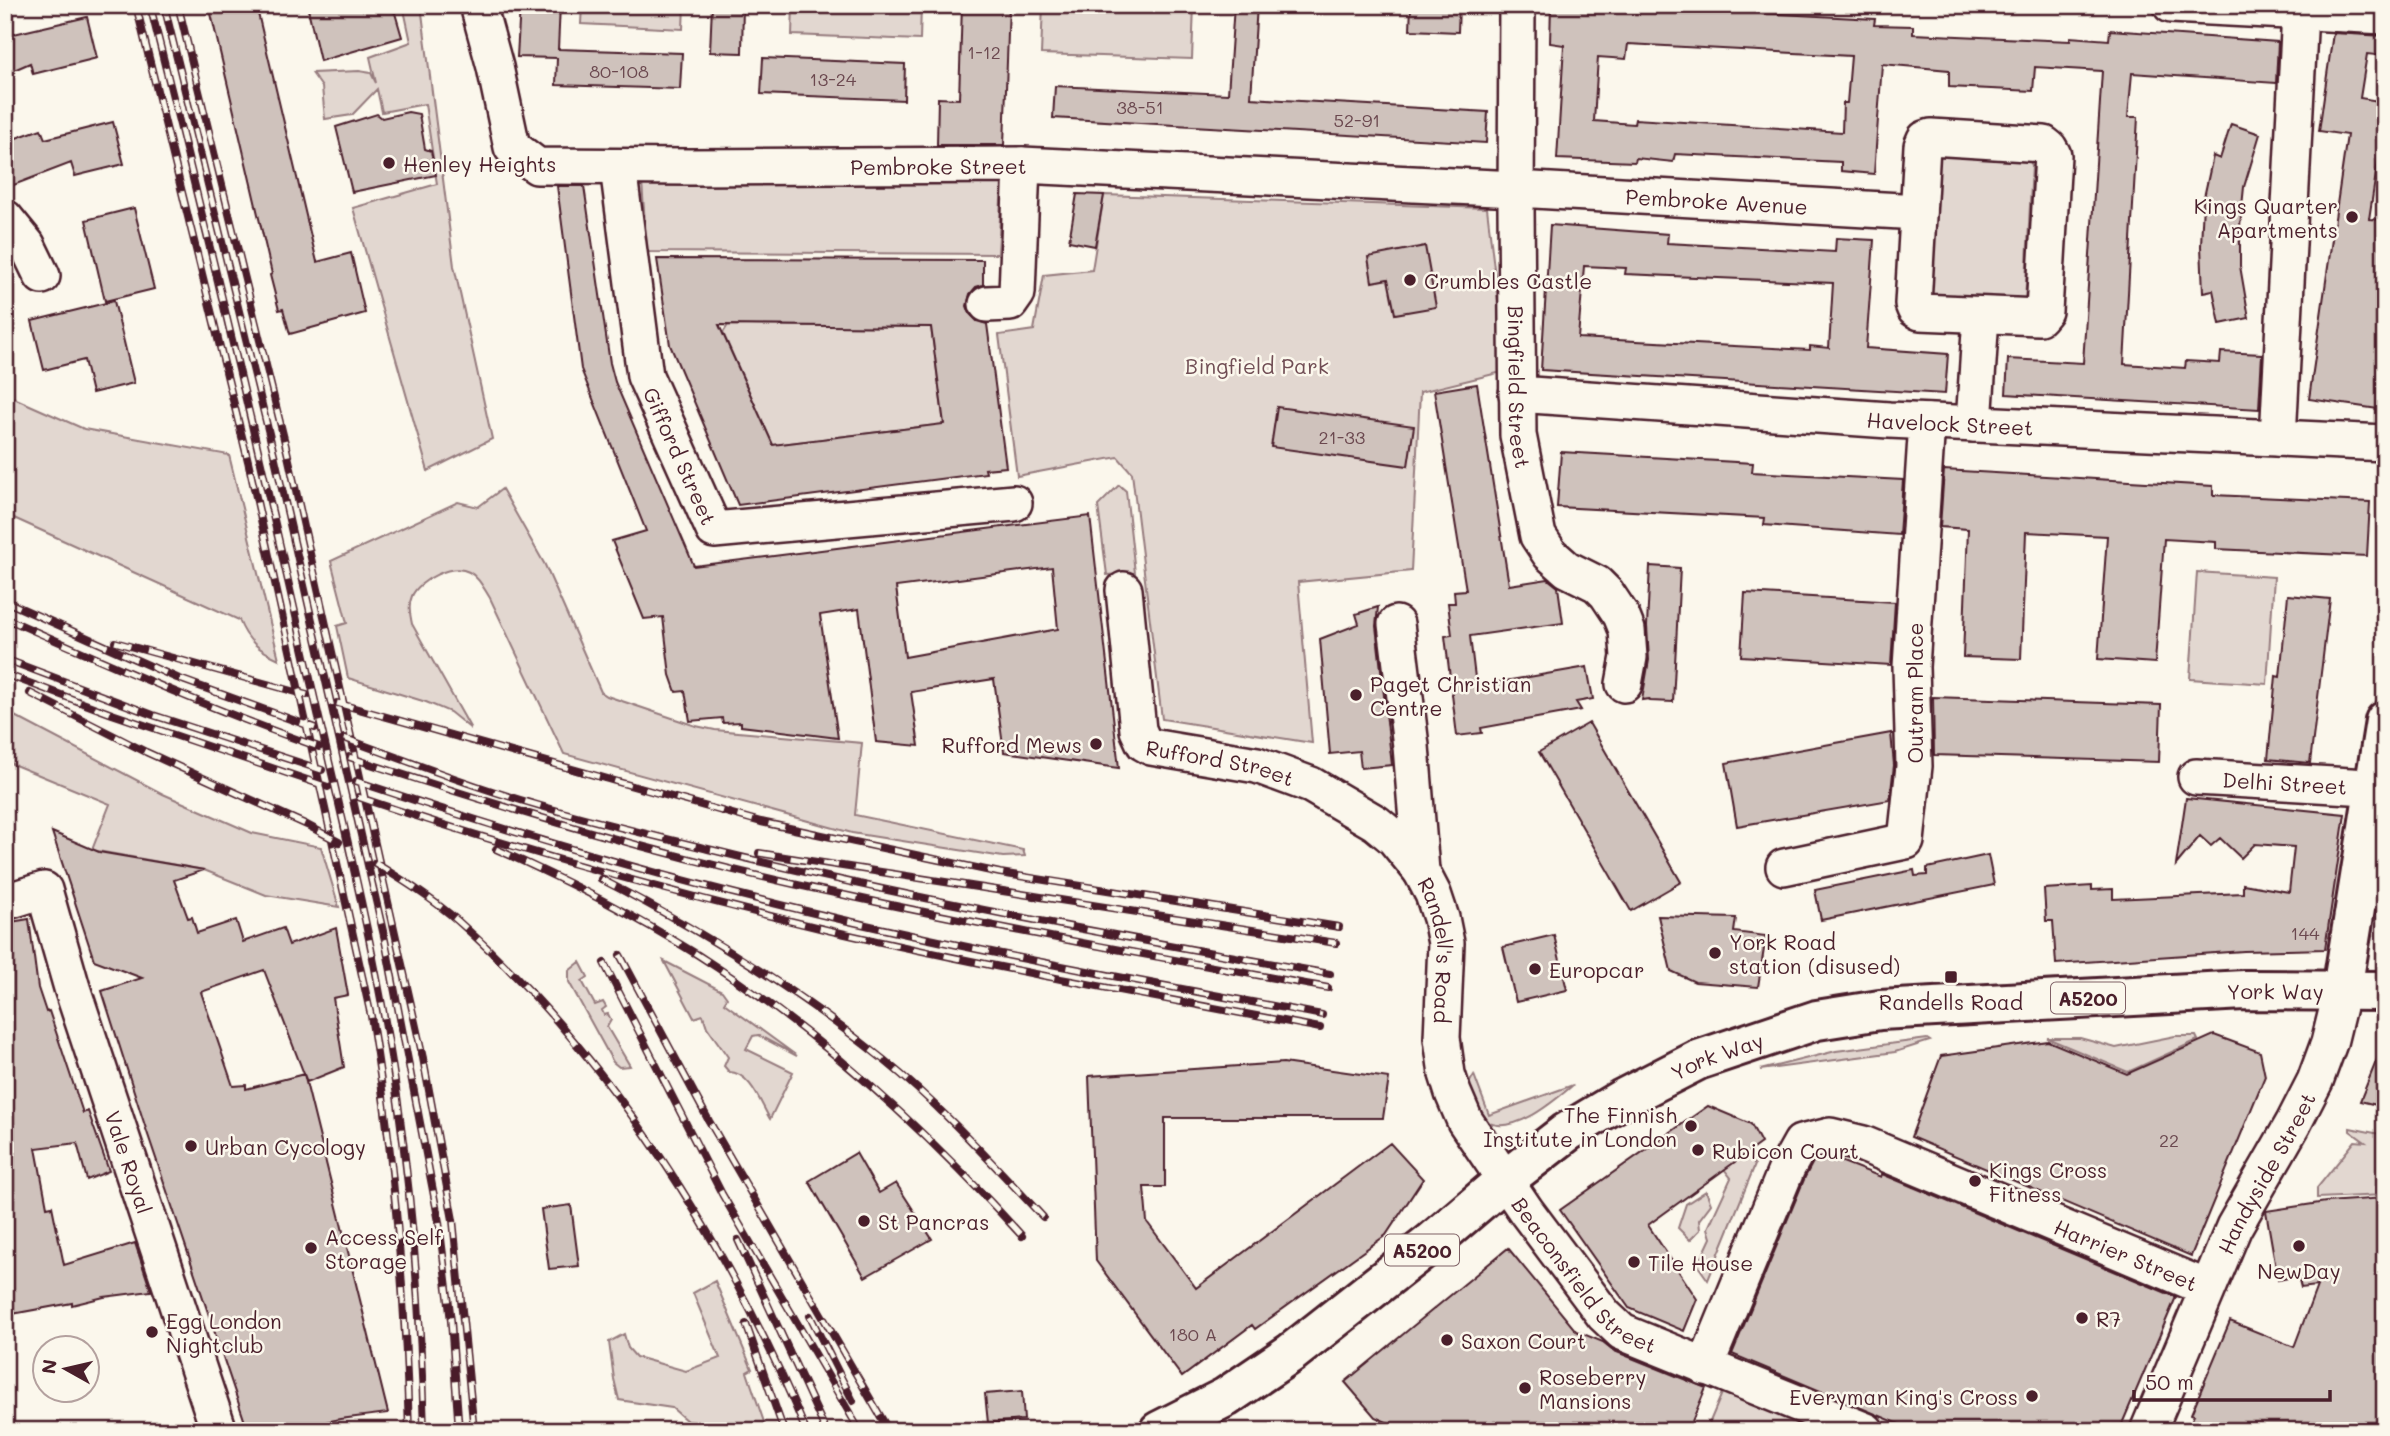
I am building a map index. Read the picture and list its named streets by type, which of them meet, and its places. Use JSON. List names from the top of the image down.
{
  "streets": {
    "main road": ["York Way", "A5200"],
    "street": [
      "Pembroke Street",
      "Pembroke Avenue",
      "Bingfield Street",
      "Havelock Street",
      "Gifford Street",
      "Outram Place",
      "Rufford Street",
      "Delhi Street",
      "Randell's Road",
      "Vale Royal",
      "Handyside Street",
      "Harrier Street",
      "Beaconsfield Street"
    ]
  },
  "crossings": [
    ["Pembroke Street", "Pembroke Avenue"],
    ["Pembroke Street", "Bingfield Street"],
    ["Pembroke Street", "Gifford Street"],
    ["Pembroke Avenue", "Bingfield Street"],
    ["Bingfield Street", "Havelock Street"],
    ["Havelock Street", "Outram Place"],
    ["Rufford Street", "Randell's Road"],
    ["Randell's Road", "York Way"],
    ["Randell's Road", "Beaconsfield Street"],
    ["York Way", "Handyside Street"],
    ["York Way", "Beaconsfield Street"],
    ["Handyside Street", "Harrier Street"],
    ["Harrier Street", "Beaconsfield Street"]
  ],
  "parks": ["Bingfield Park"],
  "places": {
    "other": [
      "Henley Heights",
      "Kings Quarter Apartments",
      "Crumbles Castle",
      "Paget Christian Centre",
      "Rufford Mews",
      "York Road station (disused)",
      "Europcar",
      "The Finnish Institute in London",
      "Urban Cycology",
      "Rubicon Court",
      "Kings Cross Fitness",
      "St Pancras",
      "NewDay",
      "Access Self Storage",
      "Tile House",
      "R7",
      "Egg London Nightclub",
      "Saxon Court",
      "Roseberry Mansions",
      "Everyman King's Cross"
    ],
    "transit": ["Randells Road"]
  },
  "house_numbers": [
    "1-12",
    "80-108",
    "13-24",
    "38-51",
    "52-91",
    "21-33",
    "144",
    "22",
    "180 A"
  ],
  "scale_bar": "50 m",
  "north": "left"
}
